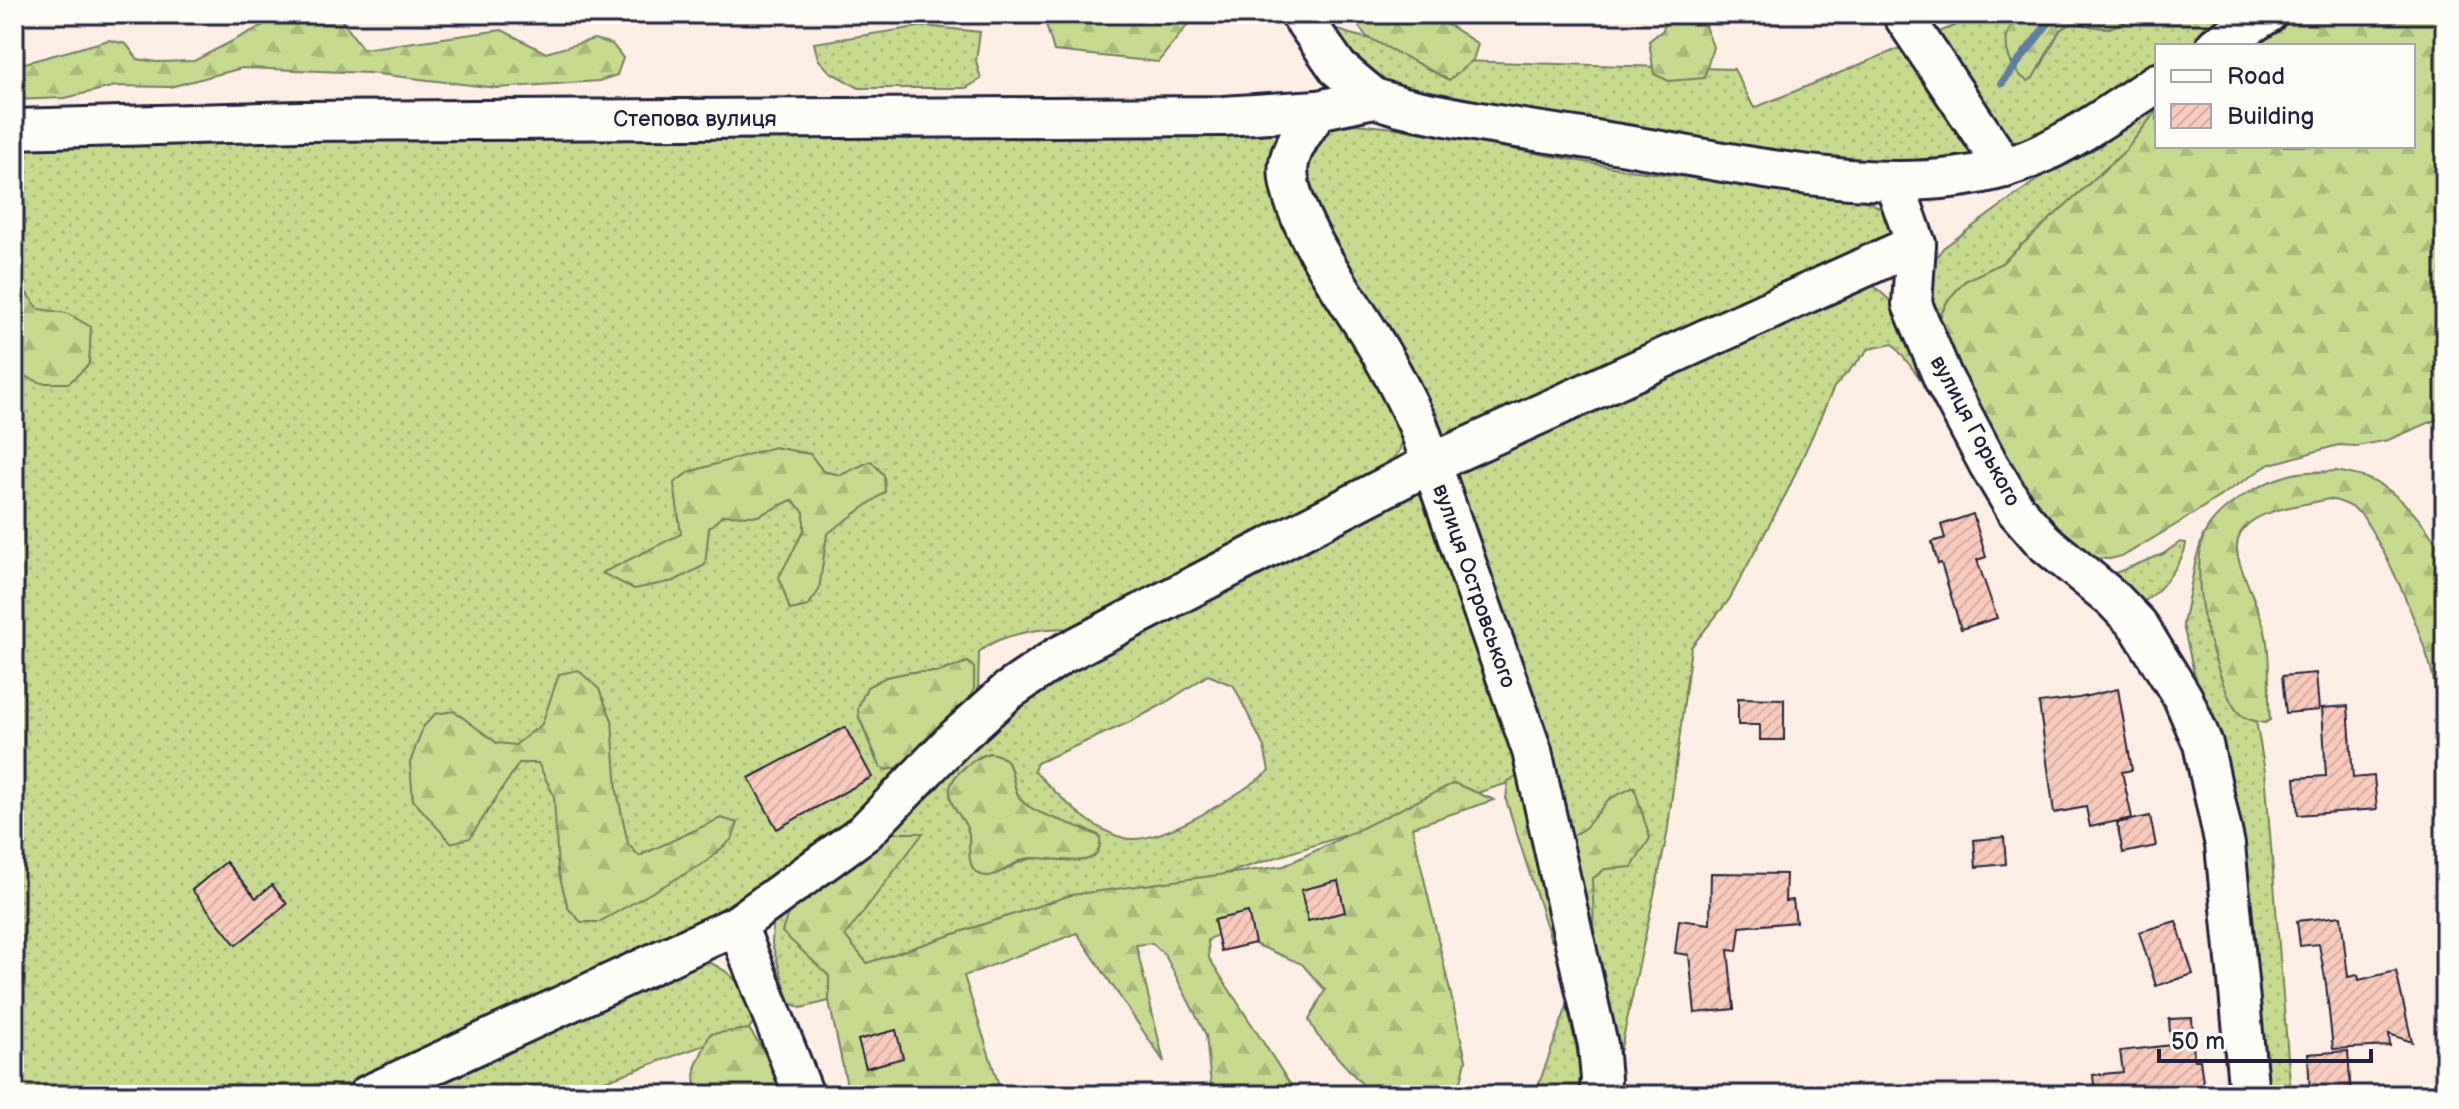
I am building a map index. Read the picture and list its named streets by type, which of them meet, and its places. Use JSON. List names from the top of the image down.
{
  "streets": {
    "street": ["Степова вулиця", "вулиця Горького", "вулиця Островського"]
  },
  "crossings": [
    ["Степова вулиця", "вулиця Островського"]
  ],
  "legend": ["Road", "Building"],
  "scale_bar": "50 m"
}
